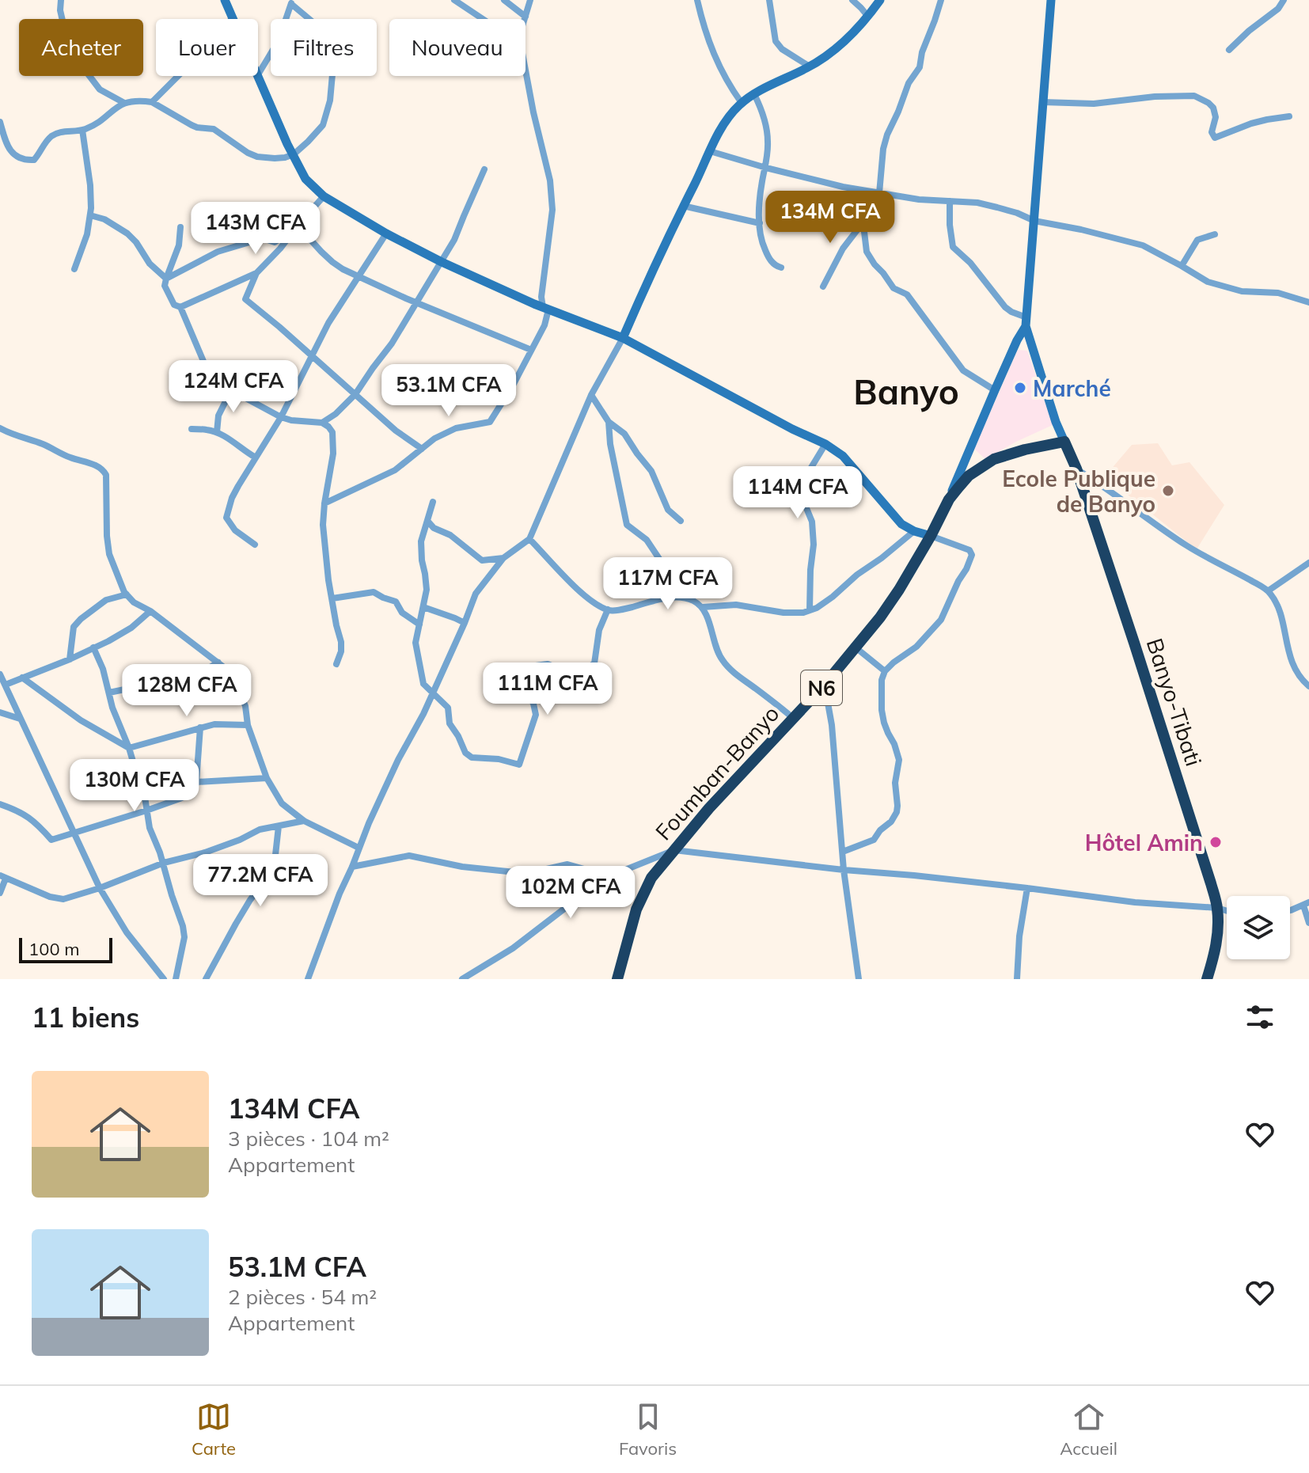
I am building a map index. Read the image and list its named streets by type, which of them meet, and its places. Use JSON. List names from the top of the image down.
{
  "streets": {
    "highway": ["N6", "Banyo-Tibati", "Foumban-Banyo"]
  },
  "crossings": [
    ["Banyo-Tibati", "Foumban-Banyo"]
  ],
  "districts": ["Banyo"],
  "places": ["Marché", "Ecole Publique de Banyo", "Hôtel Amin"],
  "scale_bar": "100 m",
  "page": {
    "chip": [
      "Acheter",
      "Louer",
      "Filtres",
      "Nouveau"
    ],
    "price": [
      "134M CFA",
      "143M CFA",
      "124M CFA",
      "53.1M CFA",
      "114M CFA",
      "117M CFA",
      "111M CFA",
      "128M CFA",
      "130M CFA",
      "77.2M CFA",
      "102M CFA"
    ],
    "scale": "100 m",
    "heading": "11 biens",
    "list": [
      {
        "name": "134M CFA",
        "note": "3 pièces · 104 m² · Appartement"
      },
      {
        "name": "53.1M CFA",
        "note": "2 pièces · 54 m² · Appartement"
      }
    ],
    "tabs": ["Carte", "Favoris", "Accueil"]
  }
}
